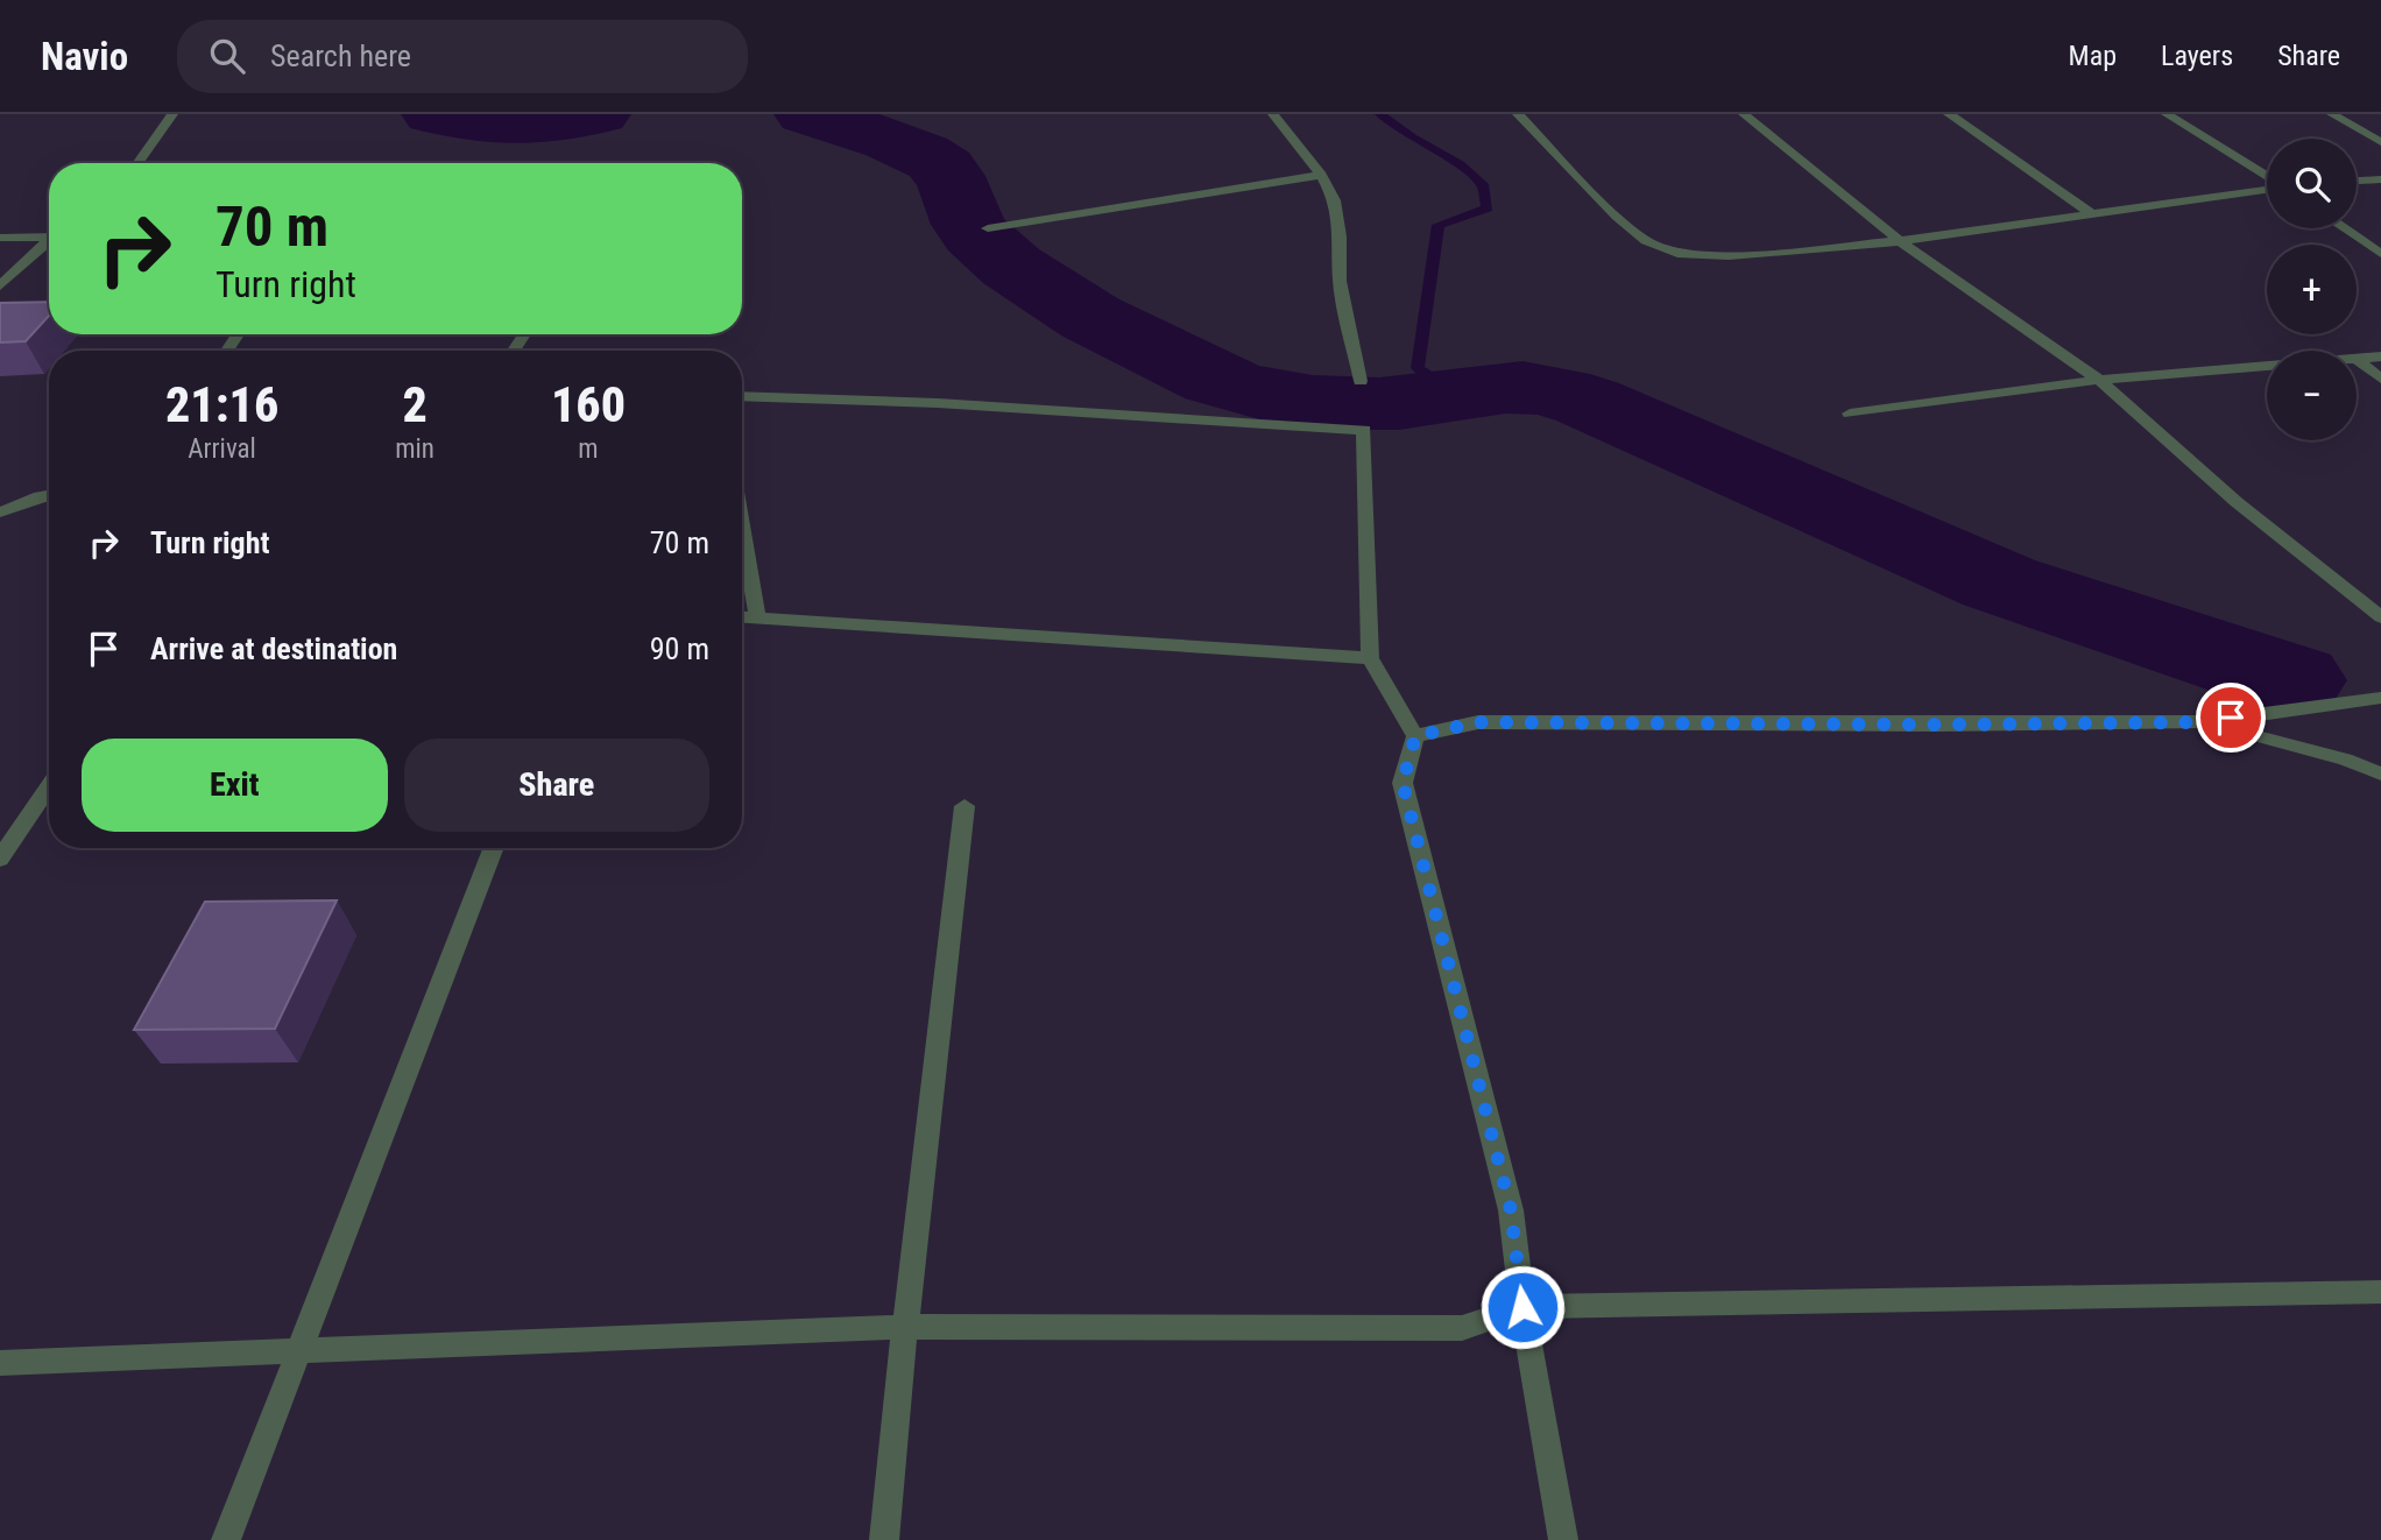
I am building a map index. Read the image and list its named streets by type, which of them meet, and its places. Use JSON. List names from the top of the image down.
{
  "page": {
    "header": "Navio",
    "search": "Search here",
    "nav": ["Map", "Layers", "Share"],
    "map_buttons": ["+", "−"],
    "turn": ["70 m", "Turn right"],
    "eta": [
      "21:16",
      "Arrival",
      "2",
      "min",
      "160",
      "m"
    ],
    "list": [
      {
        "name": "Turn right",
        "value": "70 m"
      },
      {
        "name": "Arrive at destination",
        "value": "90 m"
      }
    ],
    "buttons": ["Exit", "Share"]
  }
}
